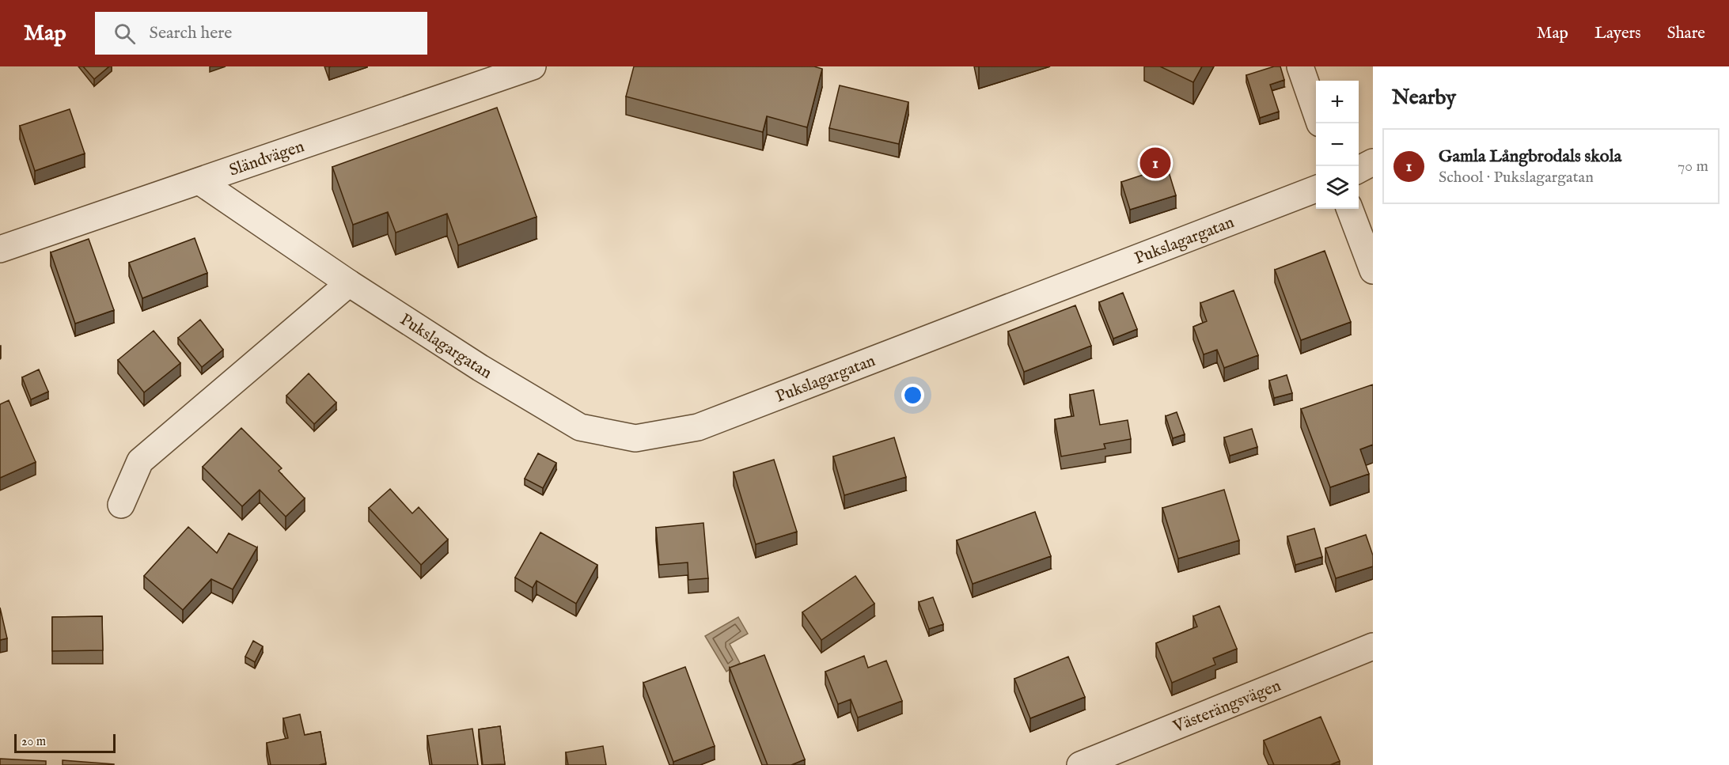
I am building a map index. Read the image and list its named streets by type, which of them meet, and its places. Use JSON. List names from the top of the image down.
{
  "streets": {
    "street": ["Sländvägen", "Pukslagargatan", "Västerängsvägen"]
  },
  "crossings": [
    ["Sländvägen", "Pukslagargatan"]
  ],
  "scale_bar": "20 m",
  "page": {
    "header": "Map",
    "search": "Search here",
    "nav": ["Map", "Layers", "Share"],
    "heading": "Nearby",
    "map_buttons": ["+", "−"],
    "list": [
      {
        "mark": "1",
        "name": "Gamla Långbrodals skola",
        "note": "School · Pukslagargatan",
        "value": "70 m"
      }
    ],
    "pins": "1",
    "scale": "20 m"
  }
}
